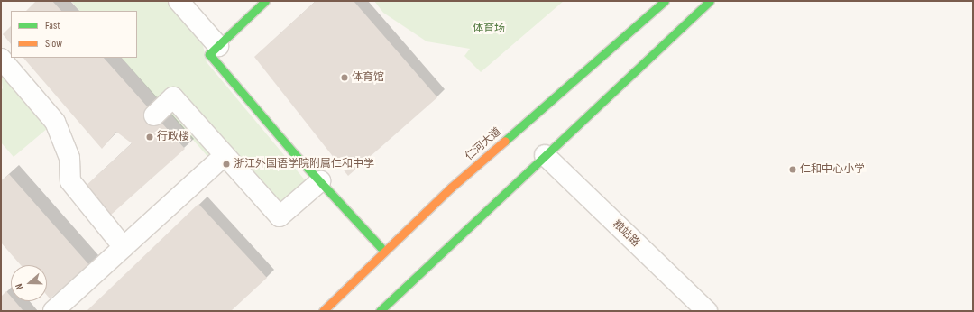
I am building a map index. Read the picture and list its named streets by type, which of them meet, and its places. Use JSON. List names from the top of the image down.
{
  "streets": {
    "main road": ["仁河大道"],
    "street": ["粮站路"]
  },
  "parks": ["体育场"],
  "places": [
    "体育馆",
    "行政楼",
    "浙江外国语学院附属仁和中学",
    "仁和中心小学"
  ],
  "legend": ["Fast", "Slow"],
  "north": "left"
}
